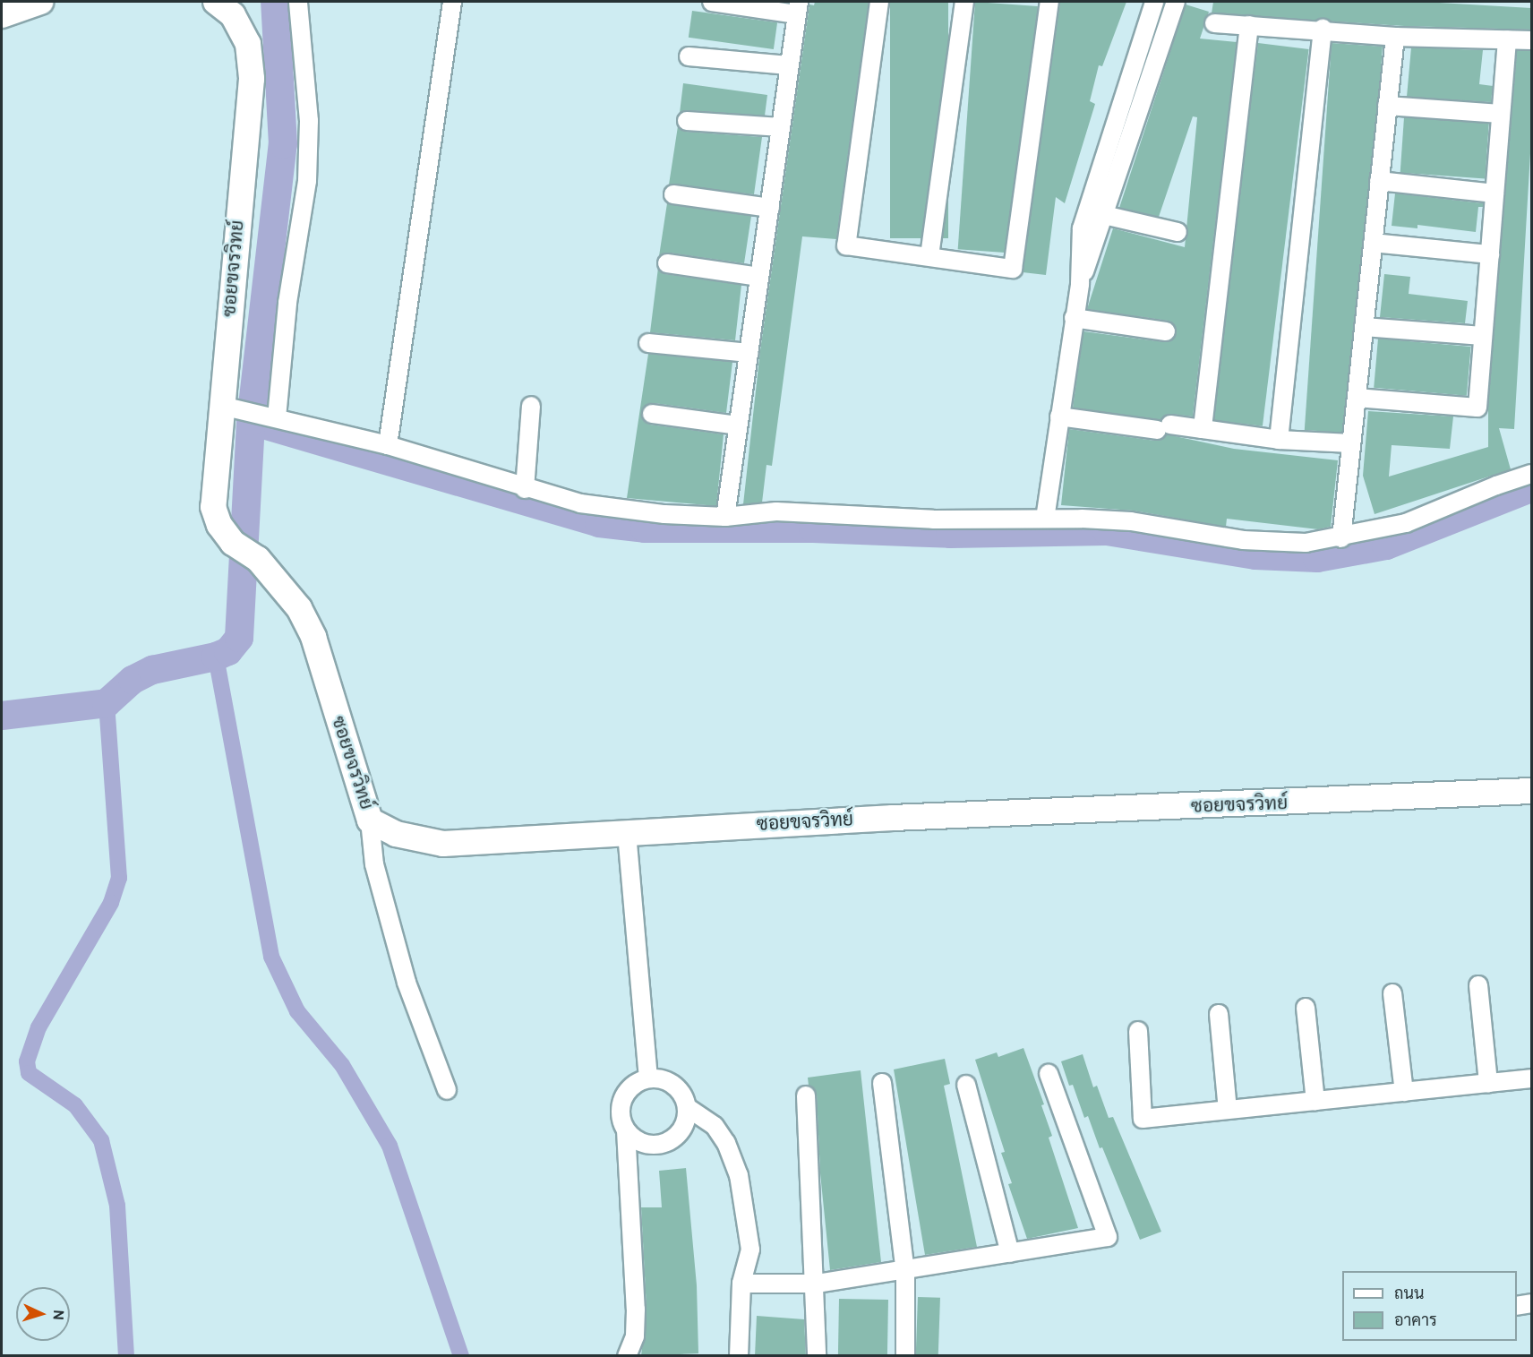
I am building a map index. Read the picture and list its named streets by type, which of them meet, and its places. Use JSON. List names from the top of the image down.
{
  "streets": {
    "street": ["ซอยขจรวิทย์"]
  },
  "legend": ["ถนน", "อาคาร"],
  "north": "right"
}
